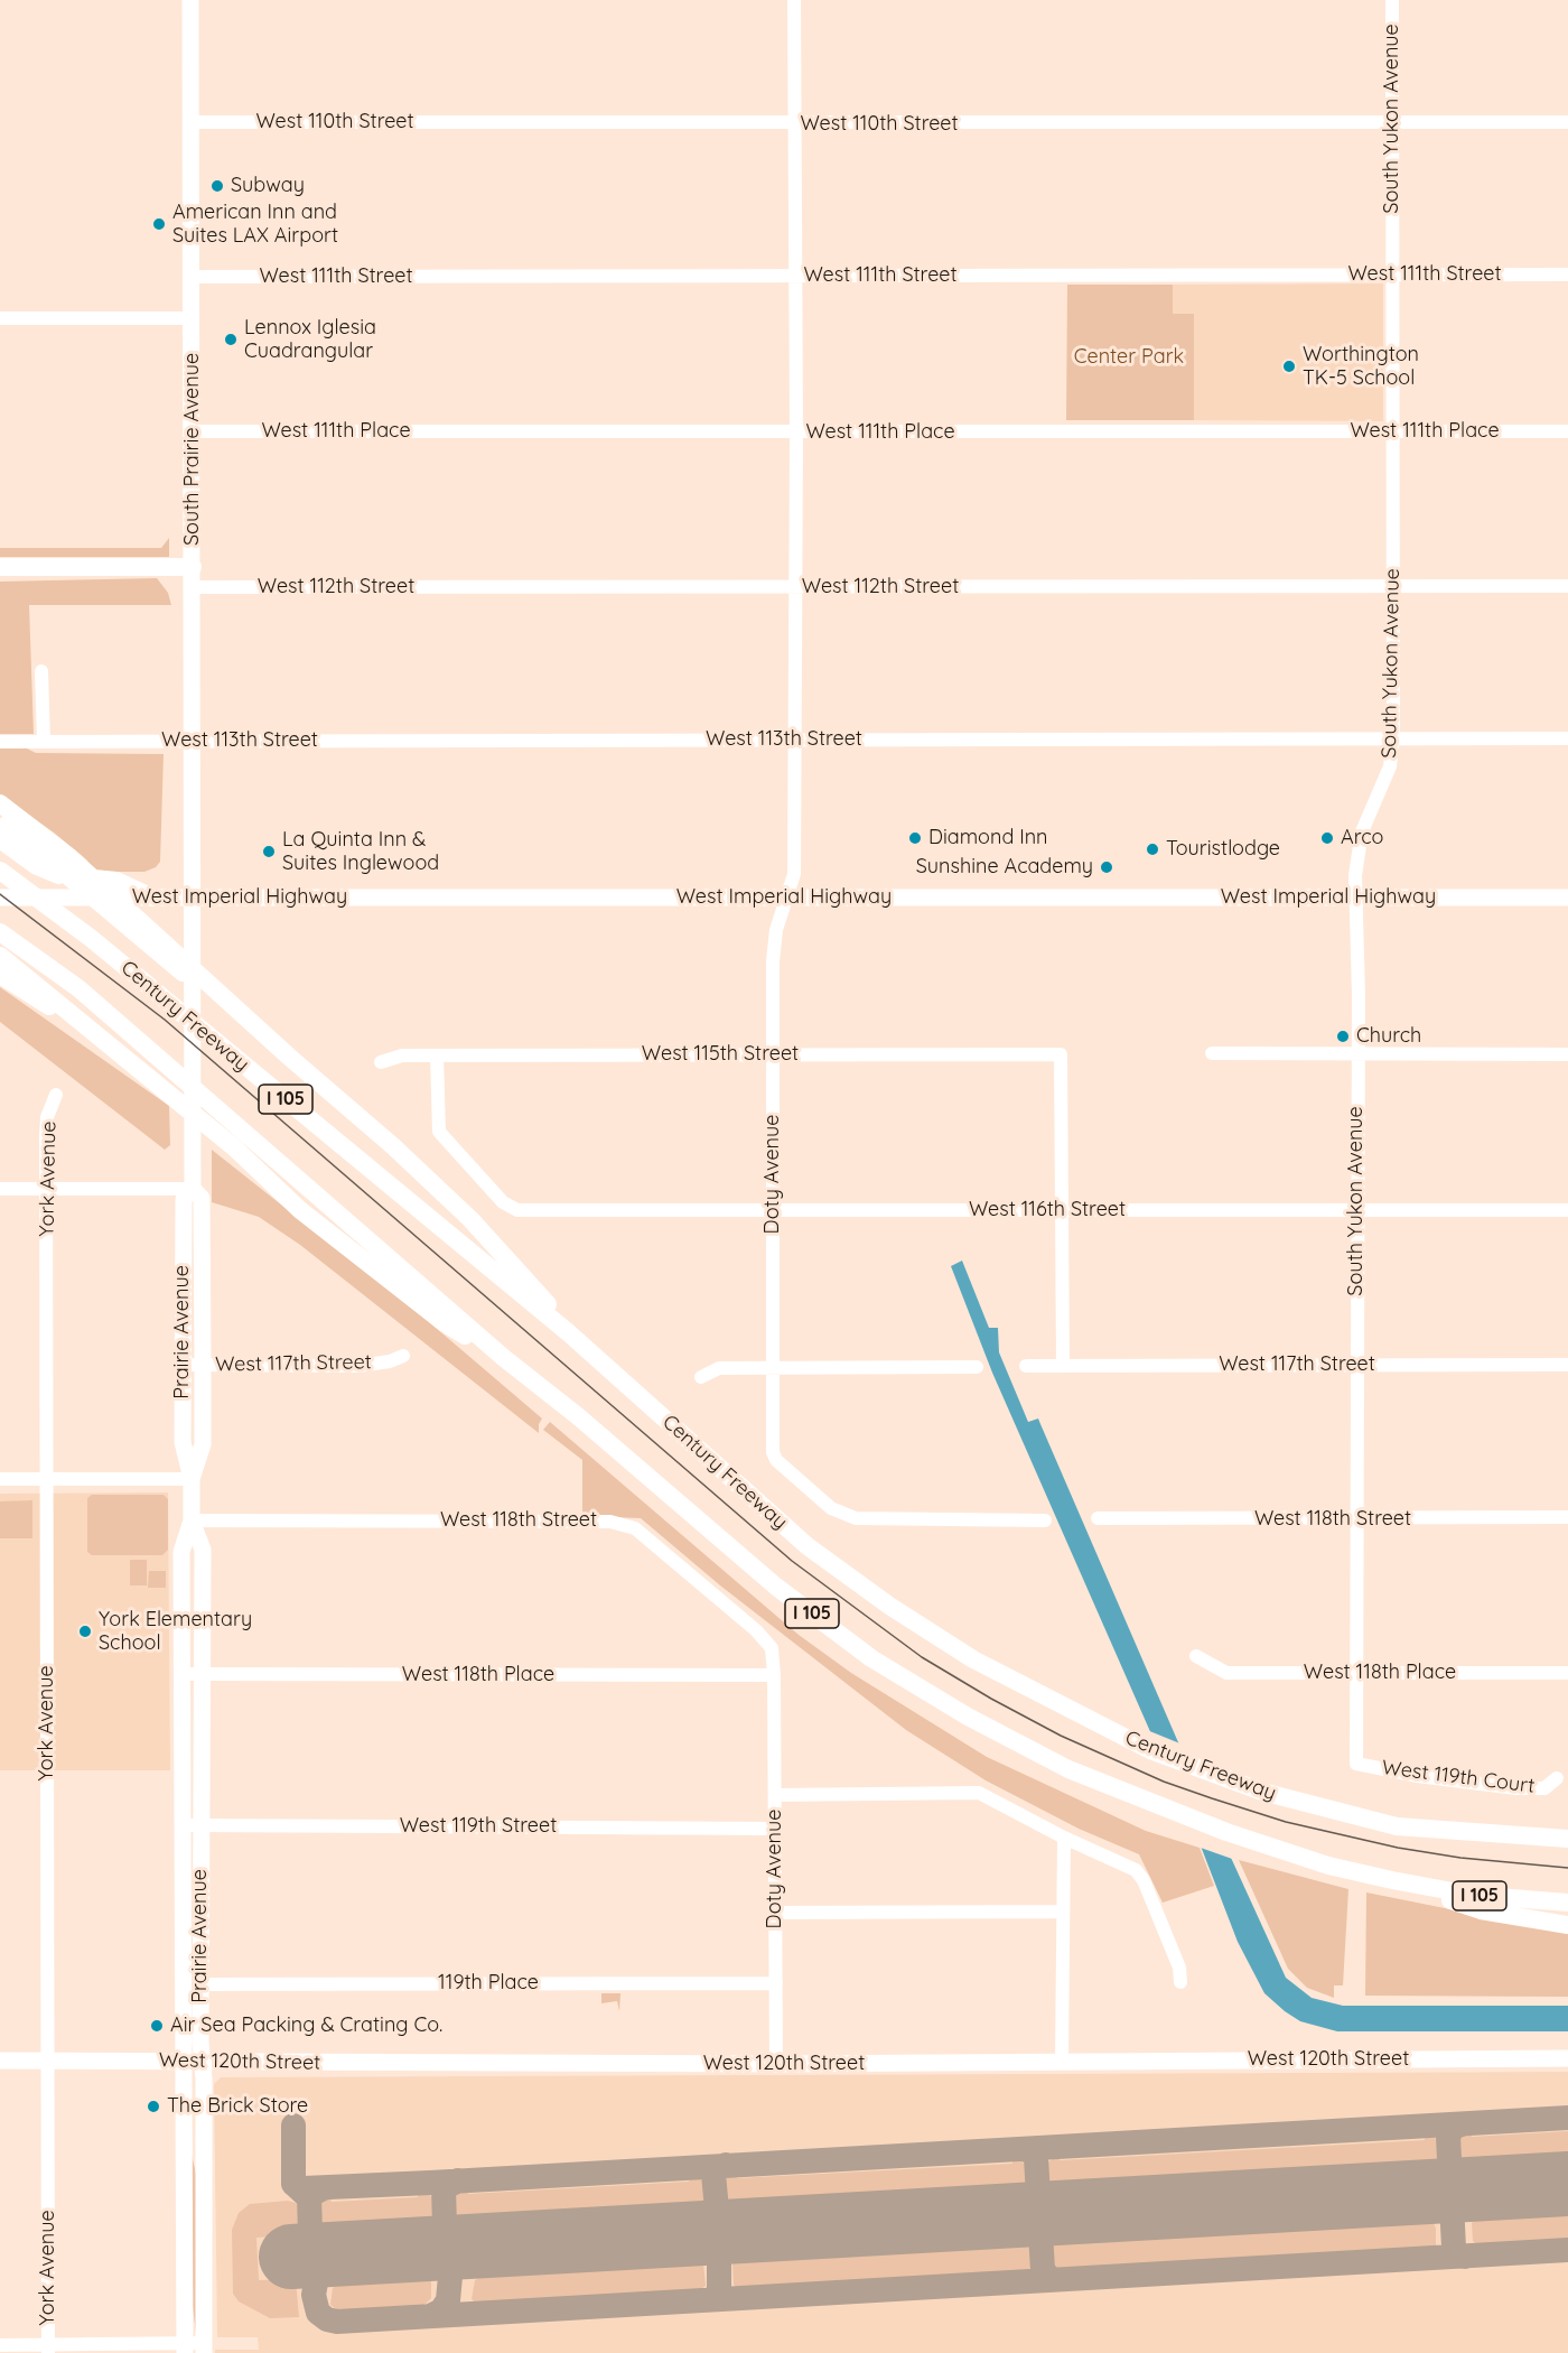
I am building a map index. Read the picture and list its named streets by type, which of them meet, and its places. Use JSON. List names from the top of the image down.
{
  "streets": {
    "highway": ["Century Freeway", "I 105"],
    "main road": [
      "South Prairie Avenue",
      "West Imperial Highway",
      "Prairie Avenue",
      "West 120th Street"
    ],
    "street": [
      "South Yukon Avenue",
      "West 110th Street",
      "West 111th Street",
      "West 111th Place",
      "West 112th Street",
      "West 113th Street",
      "West 115th Street",
      "Doty Avenue",
      "York Avenue",
      "West 116th Street",
      "West 117th Street",
      "West 118th Street",
      "West 118th Place",
      "West 119th Court",
      "West 119th Street",
      "119th Place"
    ]
  },
  "crossings": [
    ["South Yukon Avenue", "West 110th Street"],
    ["South Yukon Avenue", "West 111th Street"],
    ["South Yukon Avenue", "West 111th Place"],
    ["South Yukon Avenue", "West 112th Street"],
    ["South Yukon Avenue", "West 113th Street"],
    ["South Yukon Avenue", "West Imperial Highway"],
    ["South Yukon Avenue", "West 116th Street"],
    ["South Yukon Avenue", "West 117th Street"],
    ["South Yukon Avenue", "West 118th Street"],
    ["South Yukon Avenue", "West 118th Place"],
    ["South Yukon Avenue", "West 119th Court"],
    ["West 110th Street", "South Prairie Avenue"],
    ["West 110th Street", "Doty Avenue"],
    ["West 111th Street", "South Prairie Avenue"],
    ["West 111th Street", "Doty Avenue"],
    ["West 111th Place", "South Prairie Avenue"],
    ["West 111th Place", "Doty Avenue"],
    ["South Prairie Avenue", "West 112th Street"],
    ["South Prairie Avenue", "West 113th Street"],
    ["South Prairie Avenue", "West Imperial Highway"],
    ["South Prairie Avenue", "Prairie Avenue"],
    ["West 112th Street", "Doty Avenue"],
    ["West 113th Street", "Doty Avenue"],
    ["West Imperial Highway", "Doty Avenue"],
    ["West Imperial Highway", "Prairie Avenue"],
    ["West 115th Street", "Doty Avenue"],
    ["West 115th Street", "West 116th Street"],
    ["Doty Avenue", "West 116th Street"],
    ["Doty Avenue", "West 118th Street"],
    ["Doty Avenue", "West 118th Place"],
    ["Doty Avenue", "West 119th Street"],
    ["Doty Avenue", "119th Place"],
    ["Doty Avenue", "West 120th Street"],
    ["York Avenue", "West 120th Street"],
    ["Prairie Avenue", "West 117th Street"],
    ["Prairie Avenue", "West 118th Street"],
    ["Prairie Avenue", "West 118th Place"],
    ["Prairie Avenue", "West 119th Street"],
    ["Prairie Avenue", "119th Place"],
    ["Prairie Avenue", "West 120th Street"],
    ["West 118th Street", "West 118th Place"]
  ],
  "parks": ["Center Park"],
  "places": [
    "Subway",
    "American Inn and Suites LAX Airport",
    "Lennox Iglesia Cuadrangular",
    "Worthington TK-5 School",
    "Diamond Inn",
    "Arco",
    "Touristlodge",
    "La Quinta Inn & Suites Inglewood",
    "Sunshine Academy",
    "Church",
    "York Elementary School",
    "Air Sea Packing & Crating Co.",
    "The Brick Store"
  ]
}
